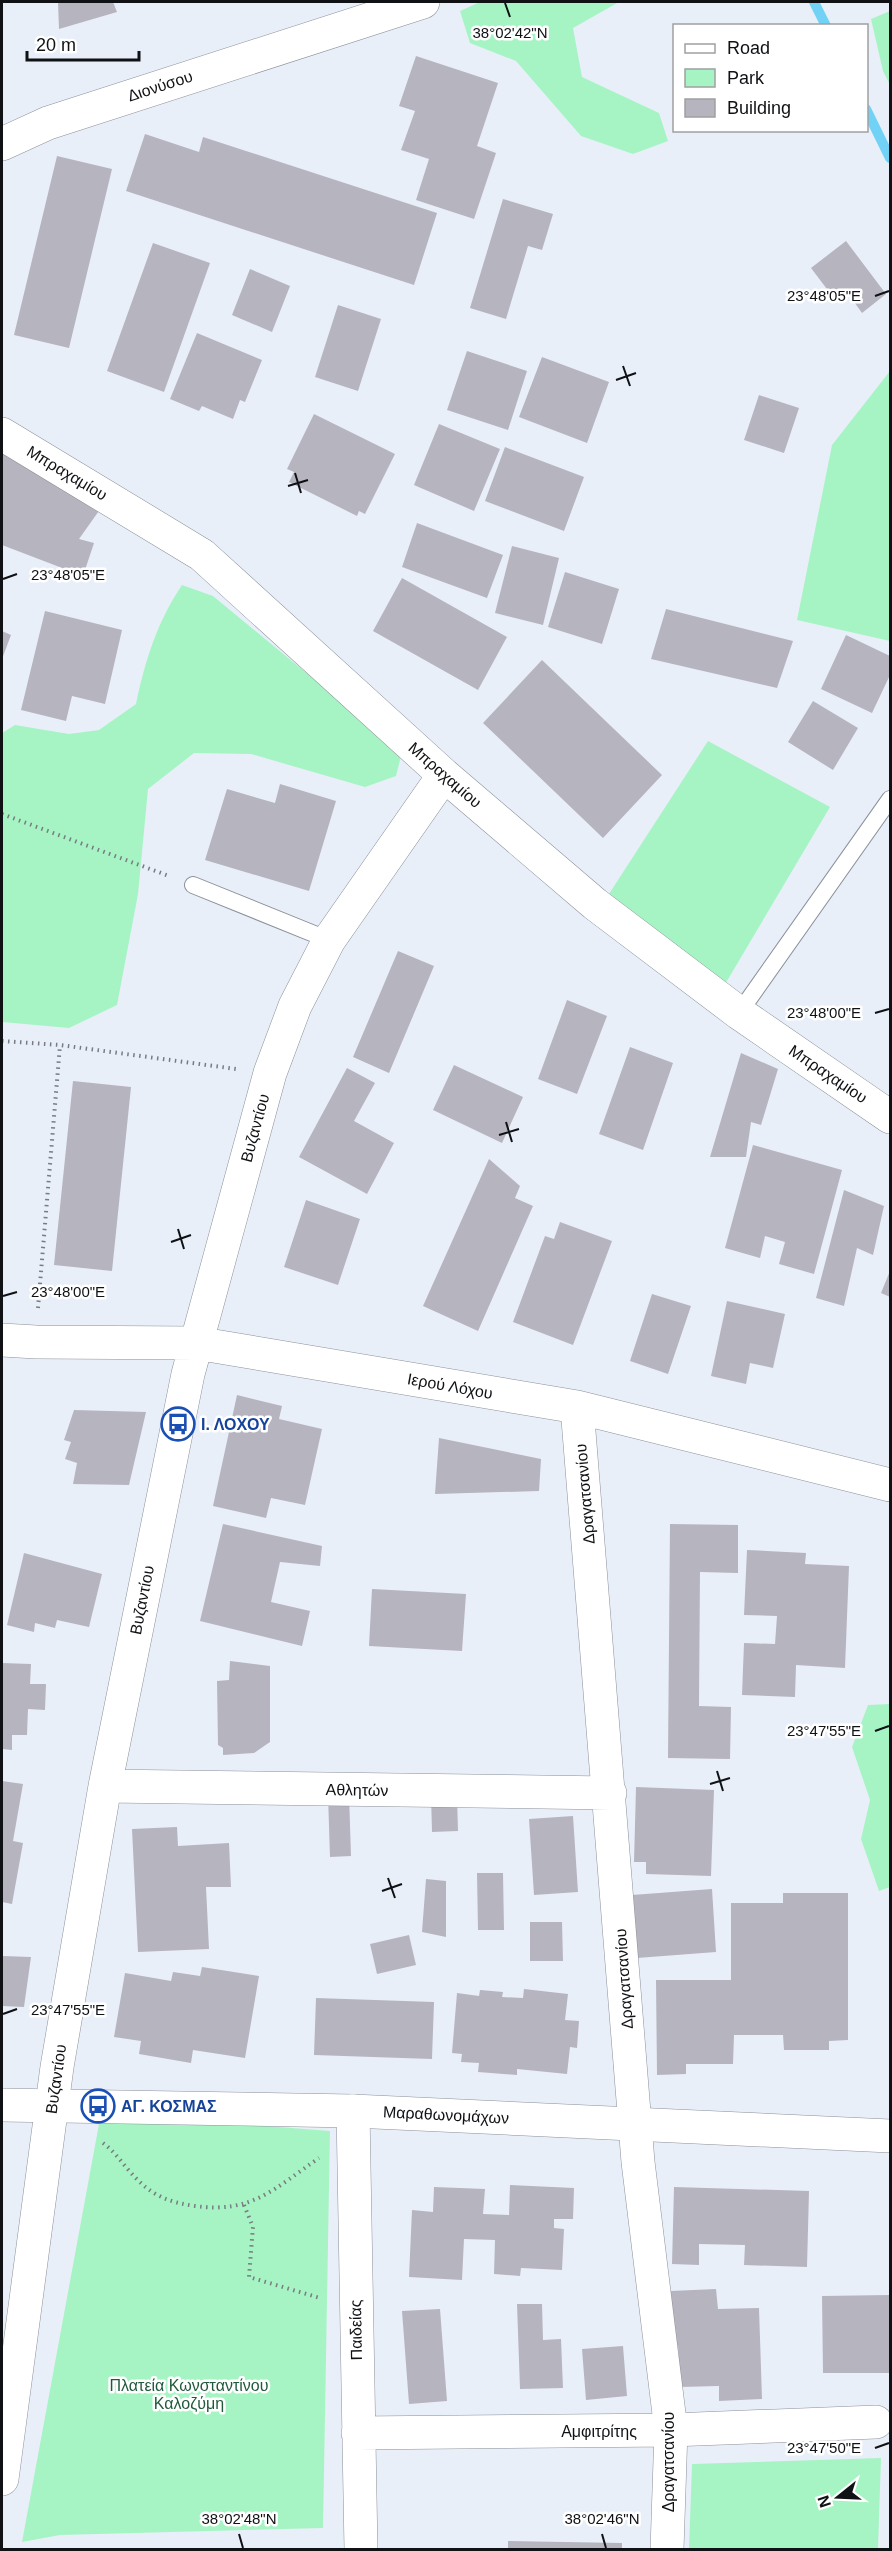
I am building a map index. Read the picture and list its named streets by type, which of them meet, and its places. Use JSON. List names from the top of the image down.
{
  "streets": {
    "street": [
      "Διονύσου",
      "Μπραχαμίου",
      "Βυζαντίου",
      "Ιερού Λόχου",
      "Δραγατσανίου",
      "Αθλητών",
      "Μαραθωνομάχων",
      "Παιδείας",
      "Αμφιτρίτης"
    ]
  },
  "crossings": [
    ["Μπραχαμίου", "Βυζαντίου"],
    ["Βυζαντίου", "Ιερού Λόχου"],
    ["Βυζαντίου", "Αθλητών"],
    ["Βυζαντίου", "Μαραθωνομάχων"],
    ["Ιερού Λόχου", "Δραγατσανίου"],
    ["Δραγατσανίου", "Αθλητών"],
    ["Δραγατσανίου", "Μαραθωνομάχων"],
    ["Δραγατσανίου", "Αμφιτρίτης"],
    ["Μαραθωνομάχων", "Παιδείας"],
    ["Παιδείας", "Αμφιτρίτης"]
  ],
  "parks": ["Πλατεία Κωνσταντίνου Καλοζύμη"],
  "places": {
    "bus stop": ["Ι. ΛΟΧΟΥ", "ΑΓ. ΚΟΣΜΑΣ"]
  },
  "legend": ["Road", "Park", "Building"],
  "scale_bar": "20 m",
  "north": "left",
  "coordinates": [
    "38°02'42\"N",
    "23°48'05\"E",
    "23°48'00\"E",
    "23°47'55\"E",
    "23°47'50\"E",
    "38°02'48\"N",
    "38°02'46\"N"
  ]
}
